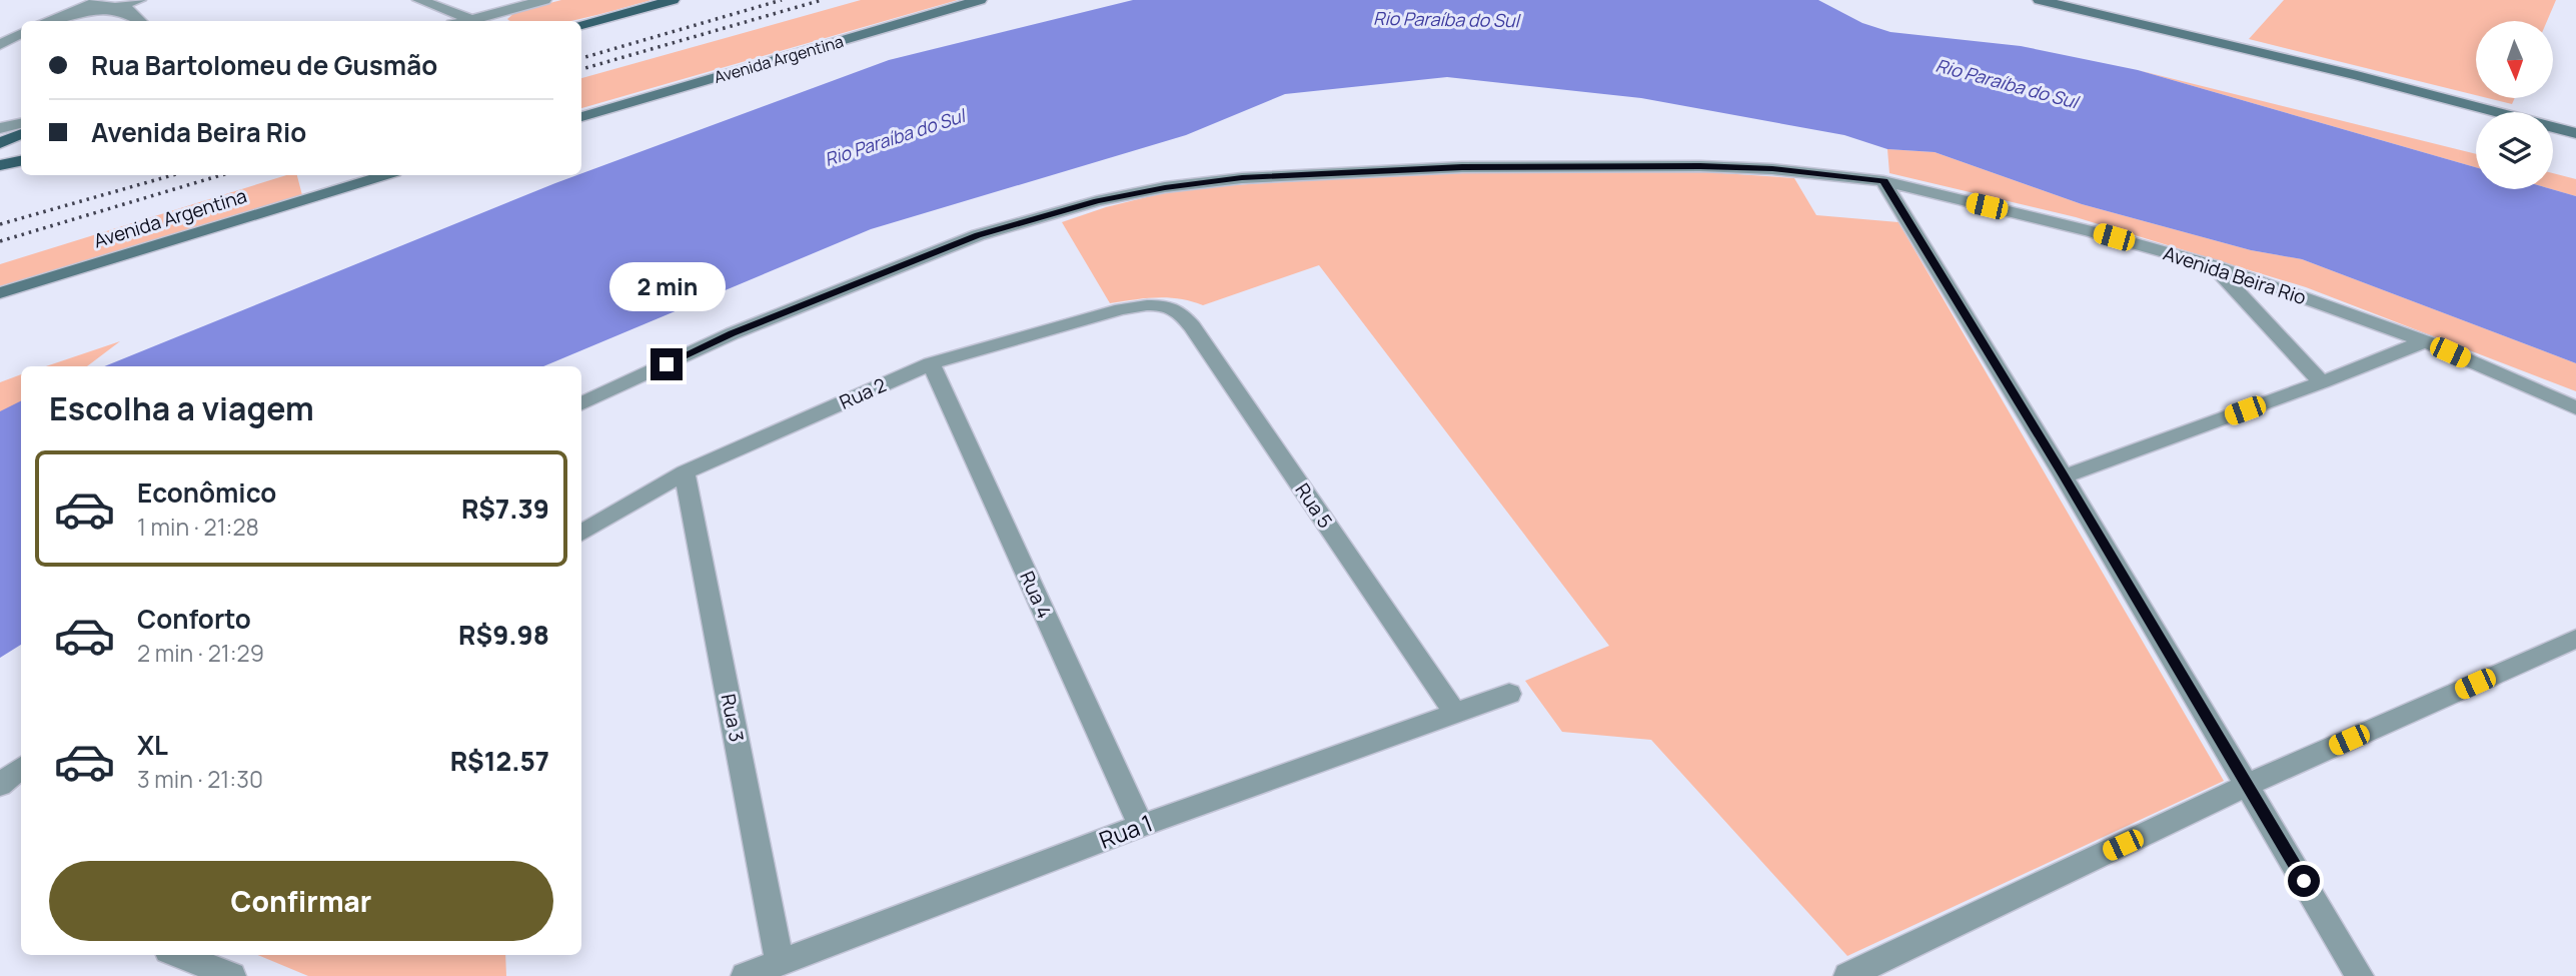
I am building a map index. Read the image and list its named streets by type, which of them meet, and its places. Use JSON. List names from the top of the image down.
{
  "streets": {
    "street": [
      "Avenida Argentina",
      "Avenida Beira Rio",
      "Rua 2",
      "Rua 5",
      "Rua 4",
      "Rua 3",
      "Rua 1"
    ]
  },
  "crossings": [
    ["Rua 2", "Rua 5"],
    ["Rua 2", "Rua 4"],
    ["Rua 2", "Rua 3"],
    ["Rua 5", "Rua 1"],
    ["Rua 4", "Rua 1"],
    ["Rua 3", "Rua 1"]
  ],
  "water": ["Rio Paraíba do Sul"],
  "north": "bottom",
  "page": {
    "banner": ["Rua Bartolomeu de Gusmão", "Avenida Beira Rio"],
    "bubble": "2 min",
    "heading": "Escolha a viagem",
    "list": [
      {
        "name": "Econômico",
        "note": "1 min · 21:28",
        "value": "R$7.39"
      },
      {
        "name": "Conforto",
        "note": "2 min · 21:29",
        "value": "R$9.98"
      },
      {
        "name": "XL",
        "note": "3 min · 21:30",
        "value": "R$12.57"
      }
    ],
    "buttons": "Confirmar"
  }
}
